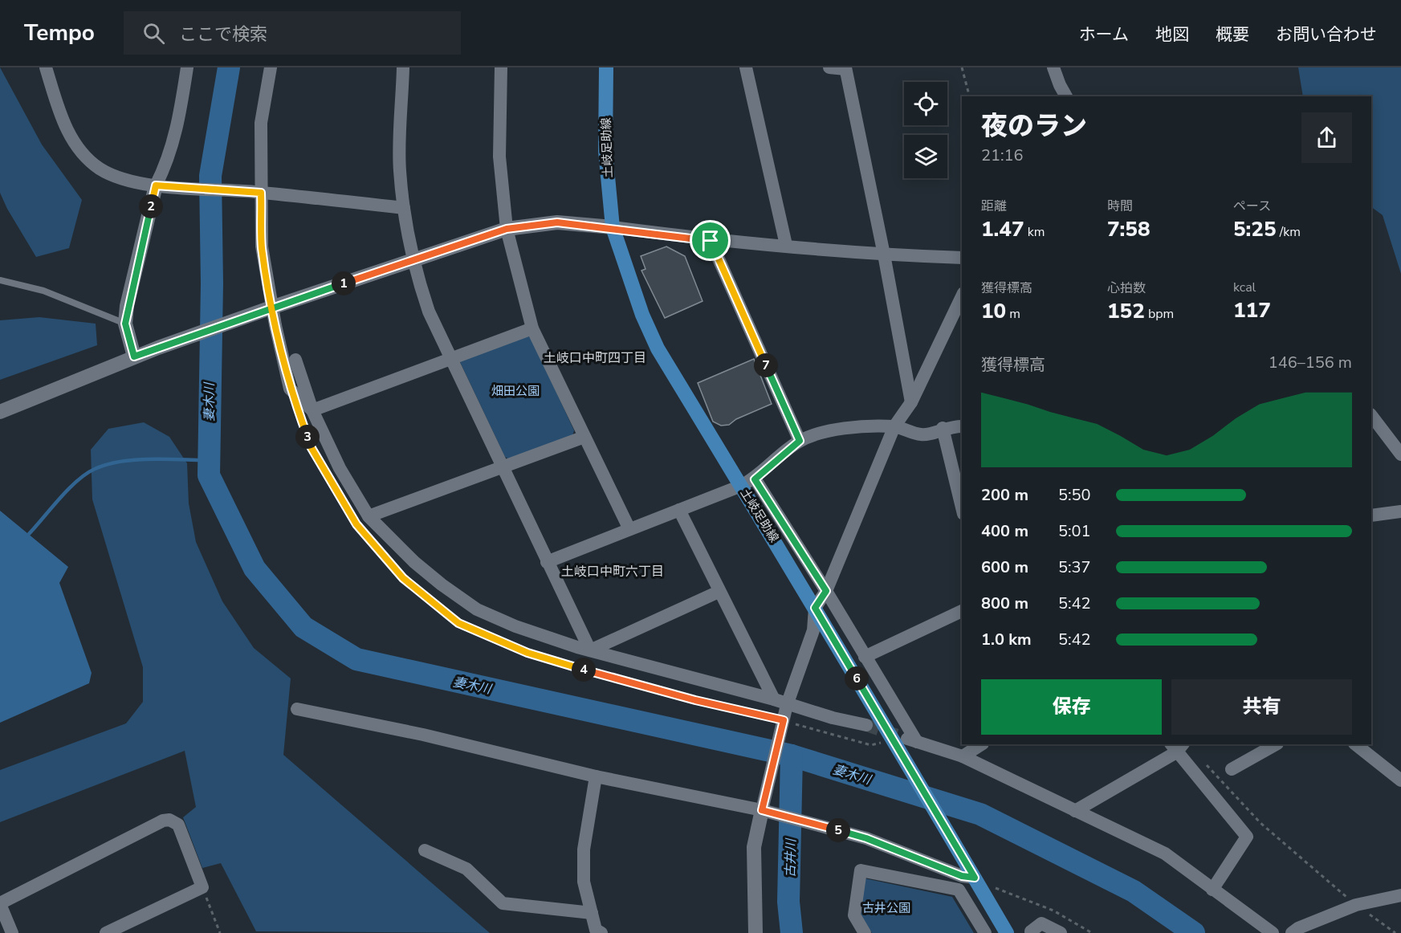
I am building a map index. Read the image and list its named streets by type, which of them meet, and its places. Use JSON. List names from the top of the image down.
{
  "streets": {
    "main road": ["土岐足助線"]
  },
  "districts": ["土岐口中町四丁目", "土岐口中町六丁目"],
  "water": ["妻木川", "古井川"],
  "parks": ["畑田公園", "古井公園"],
  "page": {
    "header": "Tempo",
    "search": "ここで検索",
    "nav": [
      "ホーム",
      "地図",
      "概要",
      "お問い合わせ"
    ],
    "heading": ["夜のラン", "21:16"],
    "stats": [
      ["距離", "1.47 km"],
      ["時間", "7:58"],
      ["ペース", "5:25 /km"],
      ["獲得標高", "10 m"],
      ["心拍数", "152 bpm"],
      ["kcal", "117"]
    ],
    "pins": [
      "2",
      "1",
      "7",
      "3",
      "4",
      "6",
      "5"
    ],
    "chart": ["獲得標高", "146–156 m"],
    "list": [
      {
        "name": "200 m",
        "note": "5:50"
      },
      {
        "name": "400 m",
        "note": "5:01"
      },
      {
        "name": "600 m",
        "note": "5:37"
      },
      {
        "name": "800 m",
        "note": "5:42"
      },
      {
        "name": "1.0 km",
        "note": "5:42"
      }
    ],
    "buttons": ["保存", "共有"]
  }
}
